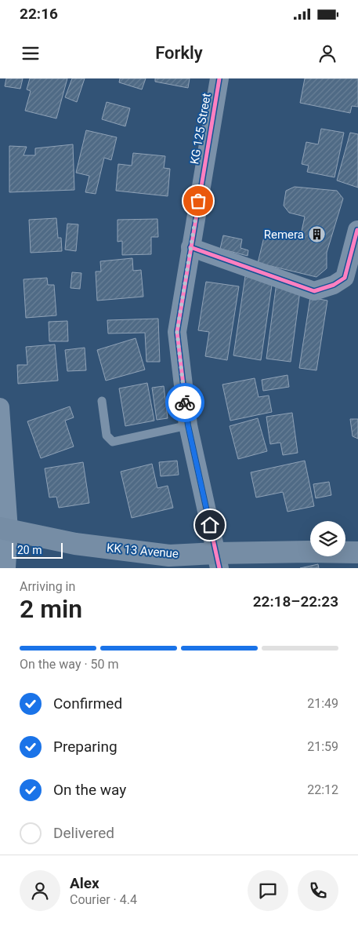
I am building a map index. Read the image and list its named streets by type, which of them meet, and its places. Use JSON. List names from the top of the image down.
{
  "streets": {
    "main road": ["KK 13 Avenue"],
    "street": ["KG 125 Street"]
  },
  "crossings": [
    ["KG 125 Street", "KK 13 Avenue"]
  ],
  "places": {
    "building": ["Remera"]
  },
  "scale_bar": "20 m",
  "page": {
    "status": "22:16",
    "header": "Forkly",
    "scale": "20 m",
    "heading": ["2 min", "Arriving in", "22:18–22:23"],
    "panel": ["Alex", "Courier · 4.4"],
    "bar": "On the way · 50 m",
    "list": [
      ["Confirmed", "21:49"],
      ["Preparing", "21:59"],
      ["On the way", "22:12"],
      "Delivered"
    ]
  }
}
